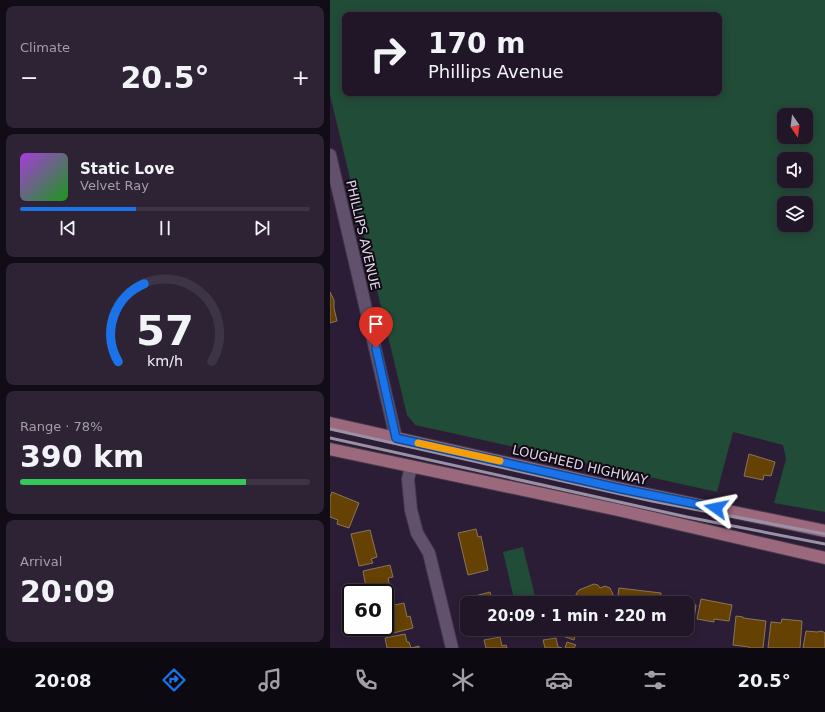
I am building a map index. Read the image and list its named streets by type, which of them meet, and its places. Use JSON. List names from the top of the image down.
{
  "streets": {
    "main road": ["LOUGHEED HIGHWAY"],
    "street": ["PHILLIPS AVENUE"]
  },
  "crossings": [
    ["PHILLIPS AVENUE", "LOUGHEED HIGHWAY"]
  ],
  "north": "bottom",
  "page": {
    "tile": [
      "Climate",
      ["Range · 78%", "390 km"],
      ["Arrival", "20:09"]
    ],
    "turn": ["170 m", "Phillips Avenue"],
    "heat": ["−", "20.5°", "+"],
    "song": ["Static Love", "Velvet Ray"],
    "limit": "60",
    "trip": "20:09 · 1 min · 220 m",
    "tabs": ["20:08", "20.5°"],
    "gauge": ["57", "km/h"]
  }
}
